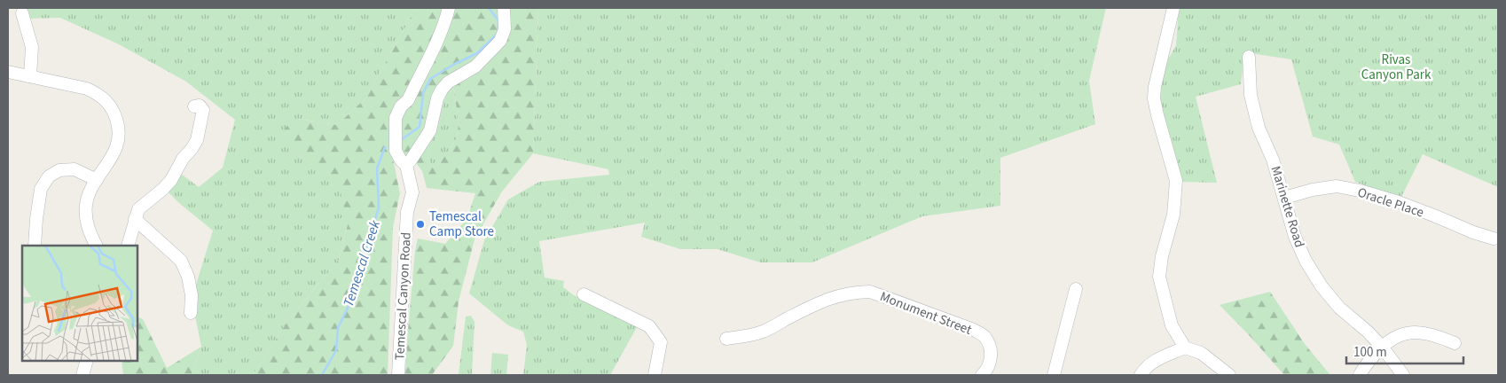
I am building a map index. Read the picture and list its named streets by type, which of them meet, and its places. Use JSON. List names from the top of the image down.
{
  "streets": {
    "street": [
      "Oracle Place",
      "Marinette Road",
      "Temescal Canyon Road",
      "Monument Street"
    ]
  },
  "crossings": [
    ["Oracle Place", "Marinette Road"]
  ],
  "water": ["Temescal Creek"],
  "parks": ["Rivas Canyon Park"],
  "places": ["Temescal Camp Store"],
  "scale_bar": "100 m"
}
